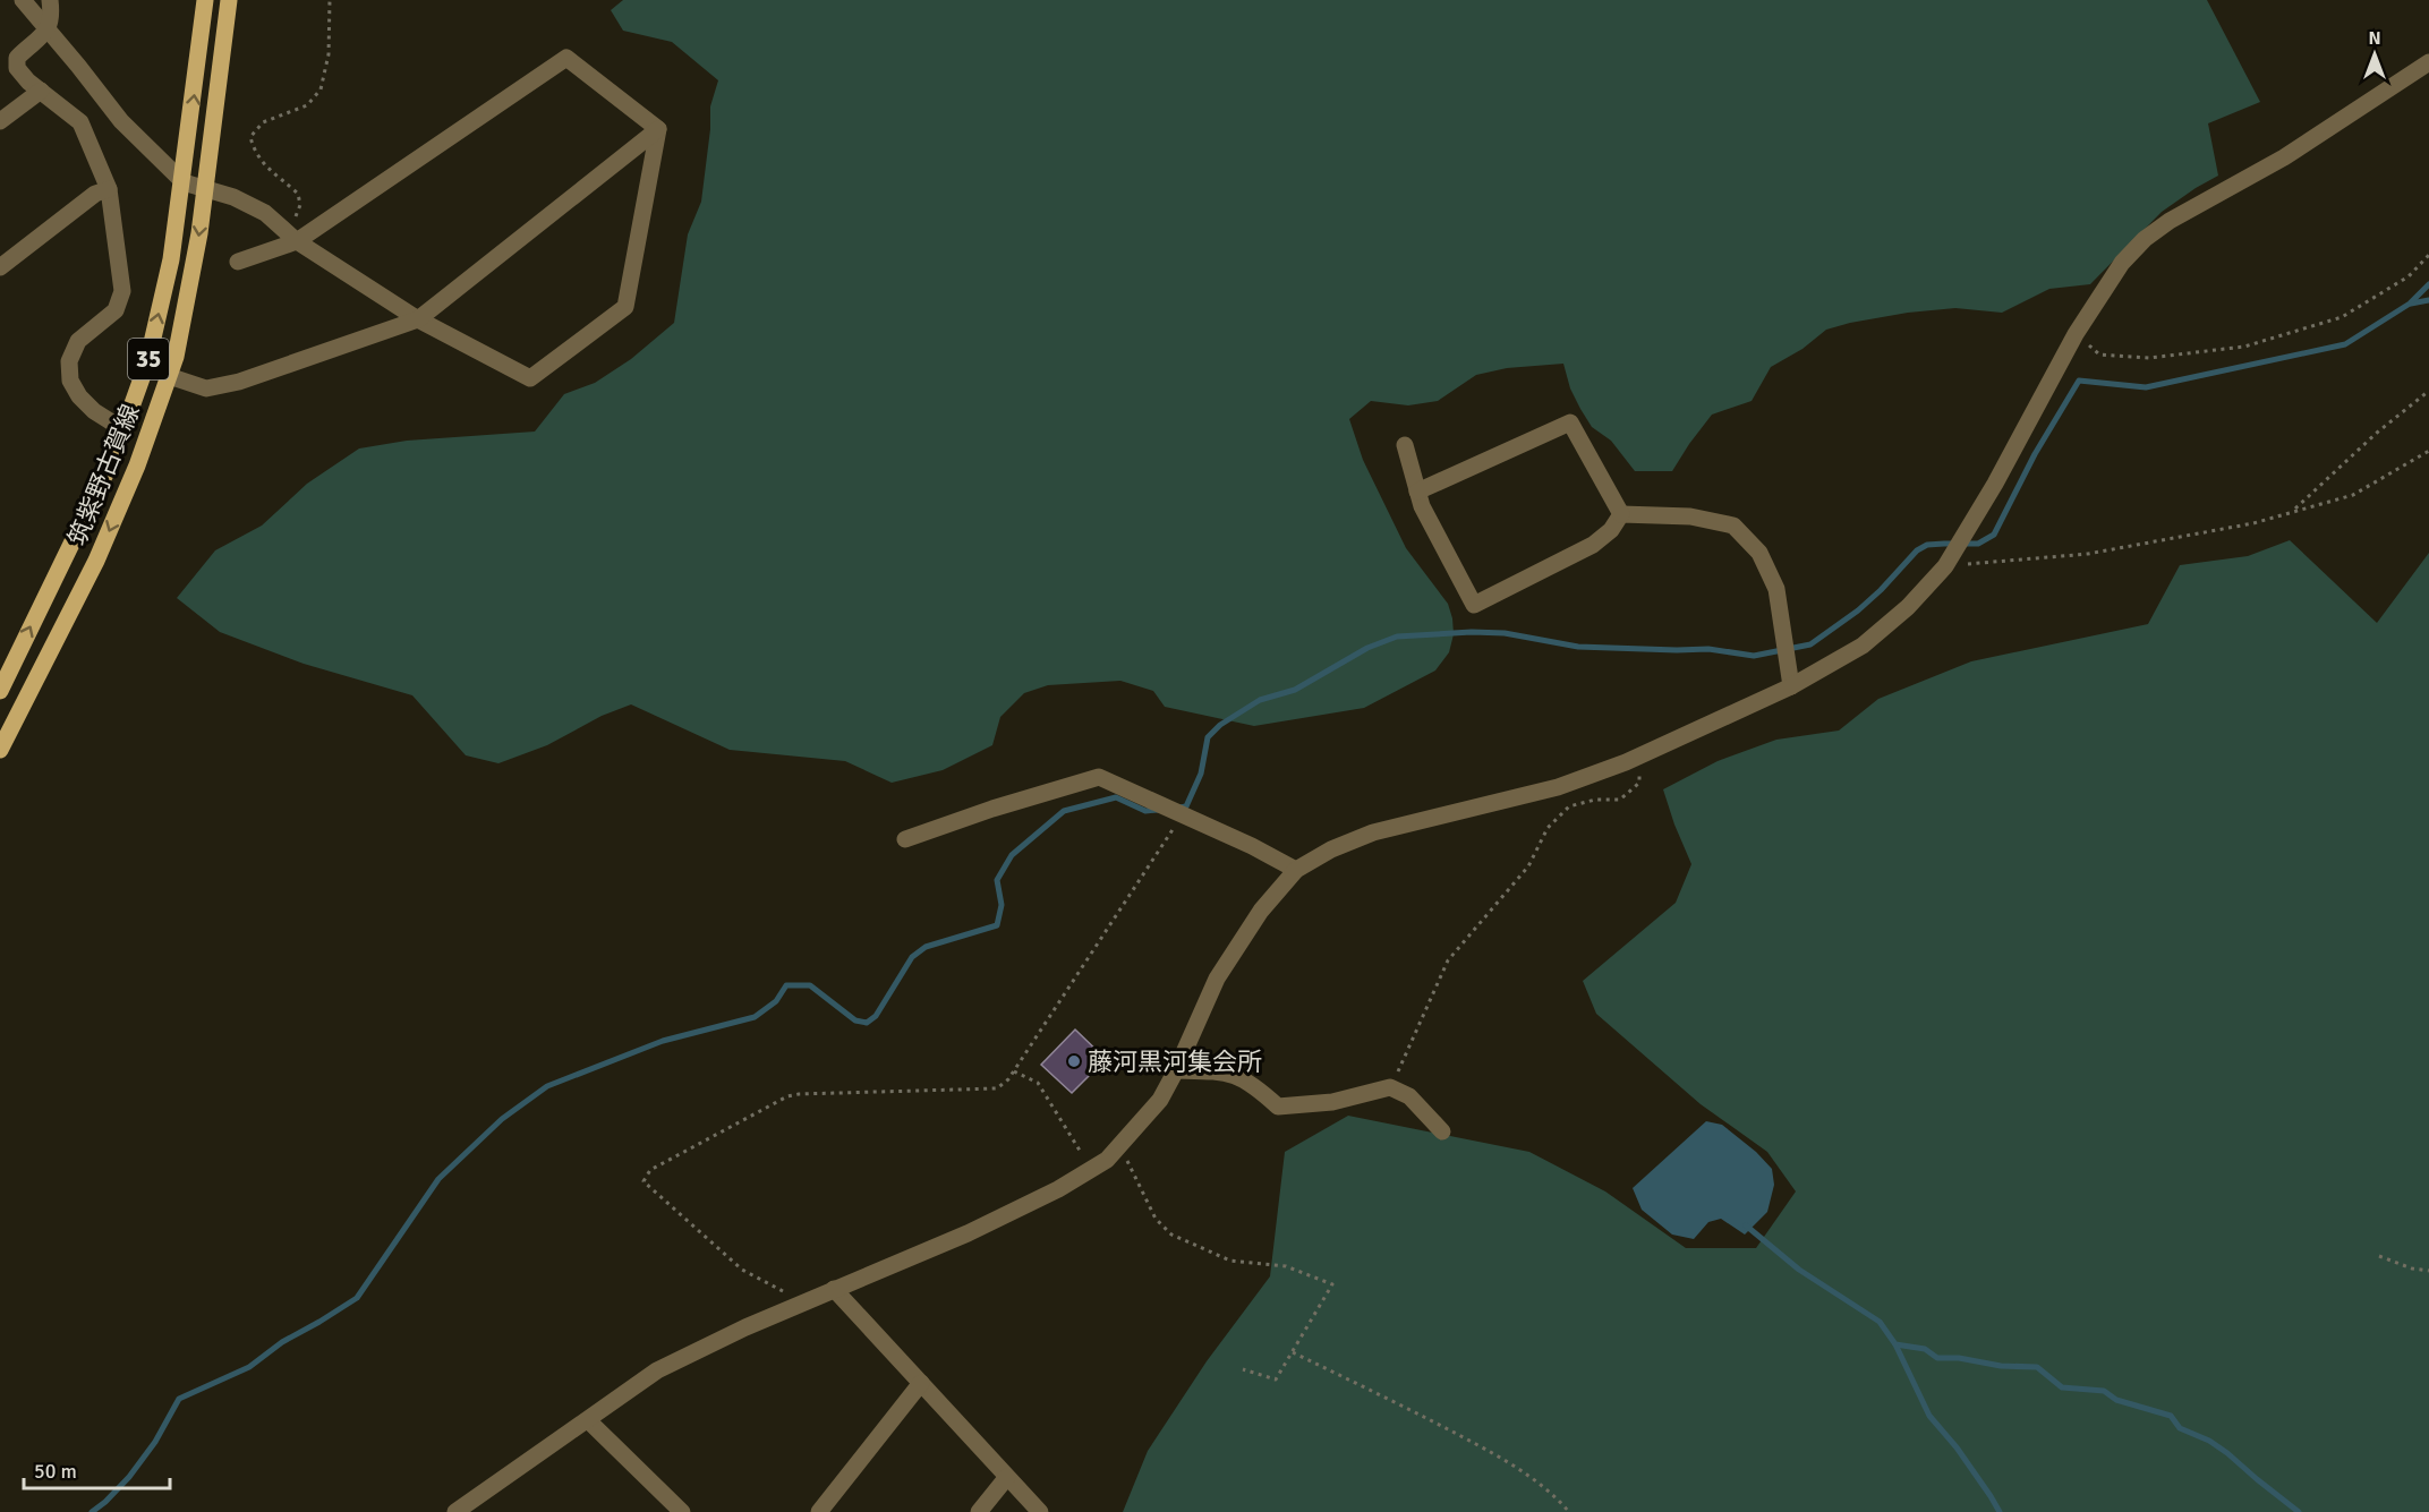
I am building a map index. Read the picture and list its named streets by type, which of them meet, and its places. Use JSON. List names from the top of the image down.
{
  "streets": {
    "main road": ["35", "筑紫野古賀線"]
  },
  "places": ["藤河黒河集会所"],
  "scale_bar": "50 m",
  "north": "top"
}
